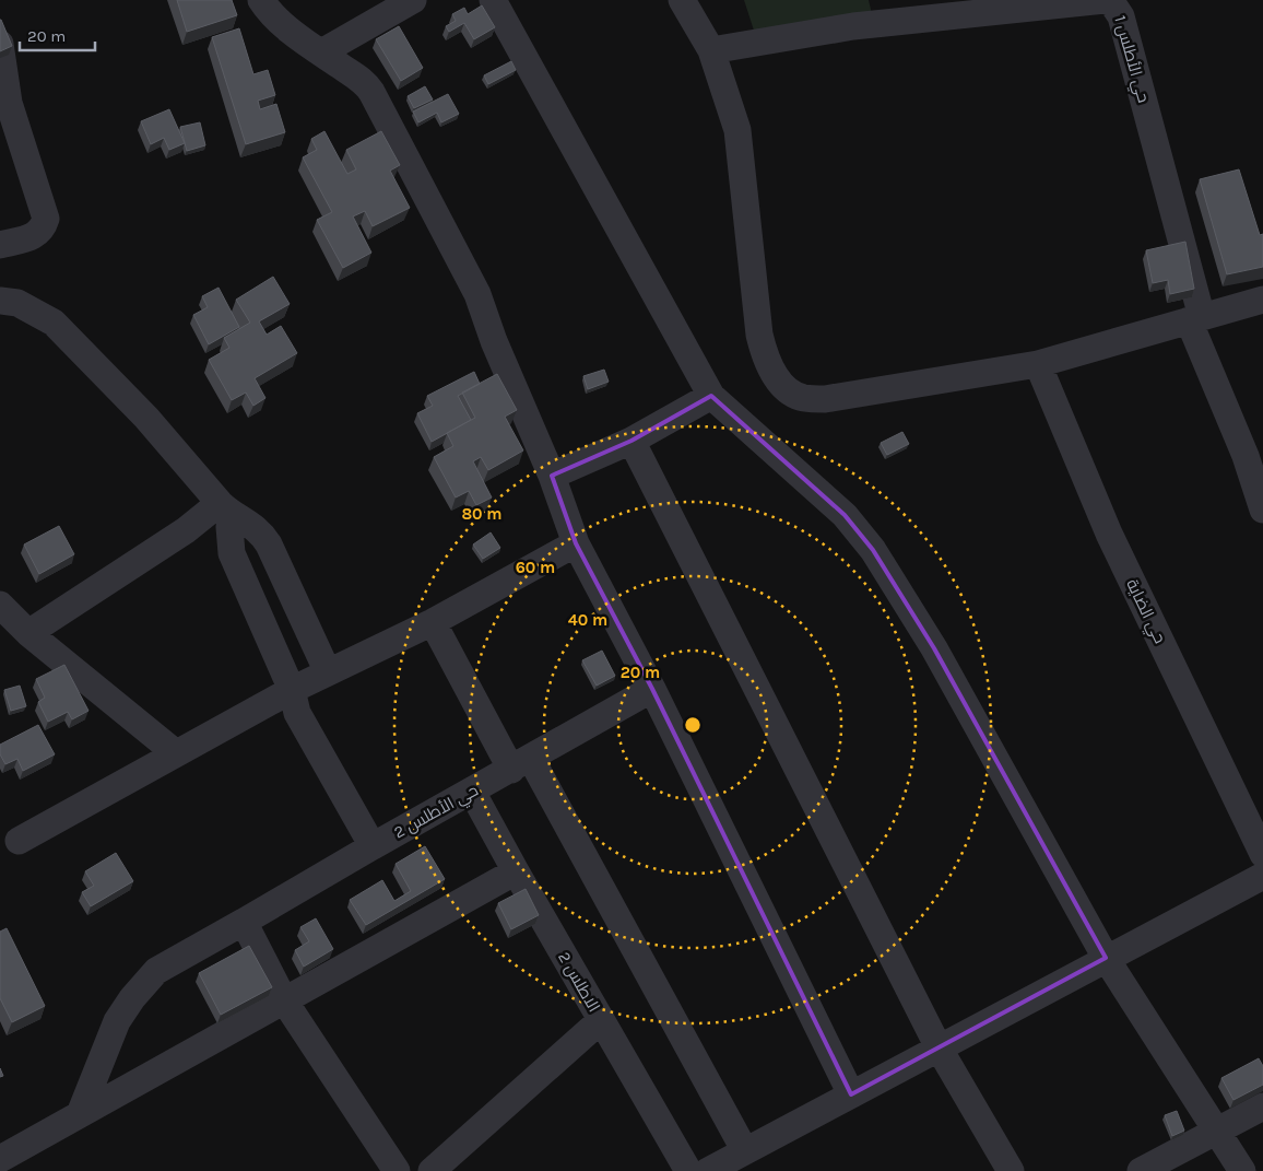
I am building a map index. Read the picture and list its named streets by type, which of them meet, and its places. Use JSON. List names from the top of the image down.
{
  "streets": {
    "street": [
      "حي الأطلس 1",
      "حي الضاية",
      "حي الأطلس 2",
      "الاطلس 2"
    ]
  },
  "crossings": [
    ["حي الأطلس 2", "الاطلس 2"]
  ],
  "scale_bar": "20 m",
  "rings": [
    "80 m",
    "60 m",
    "40 m",
    "20 m"
  ]
}
